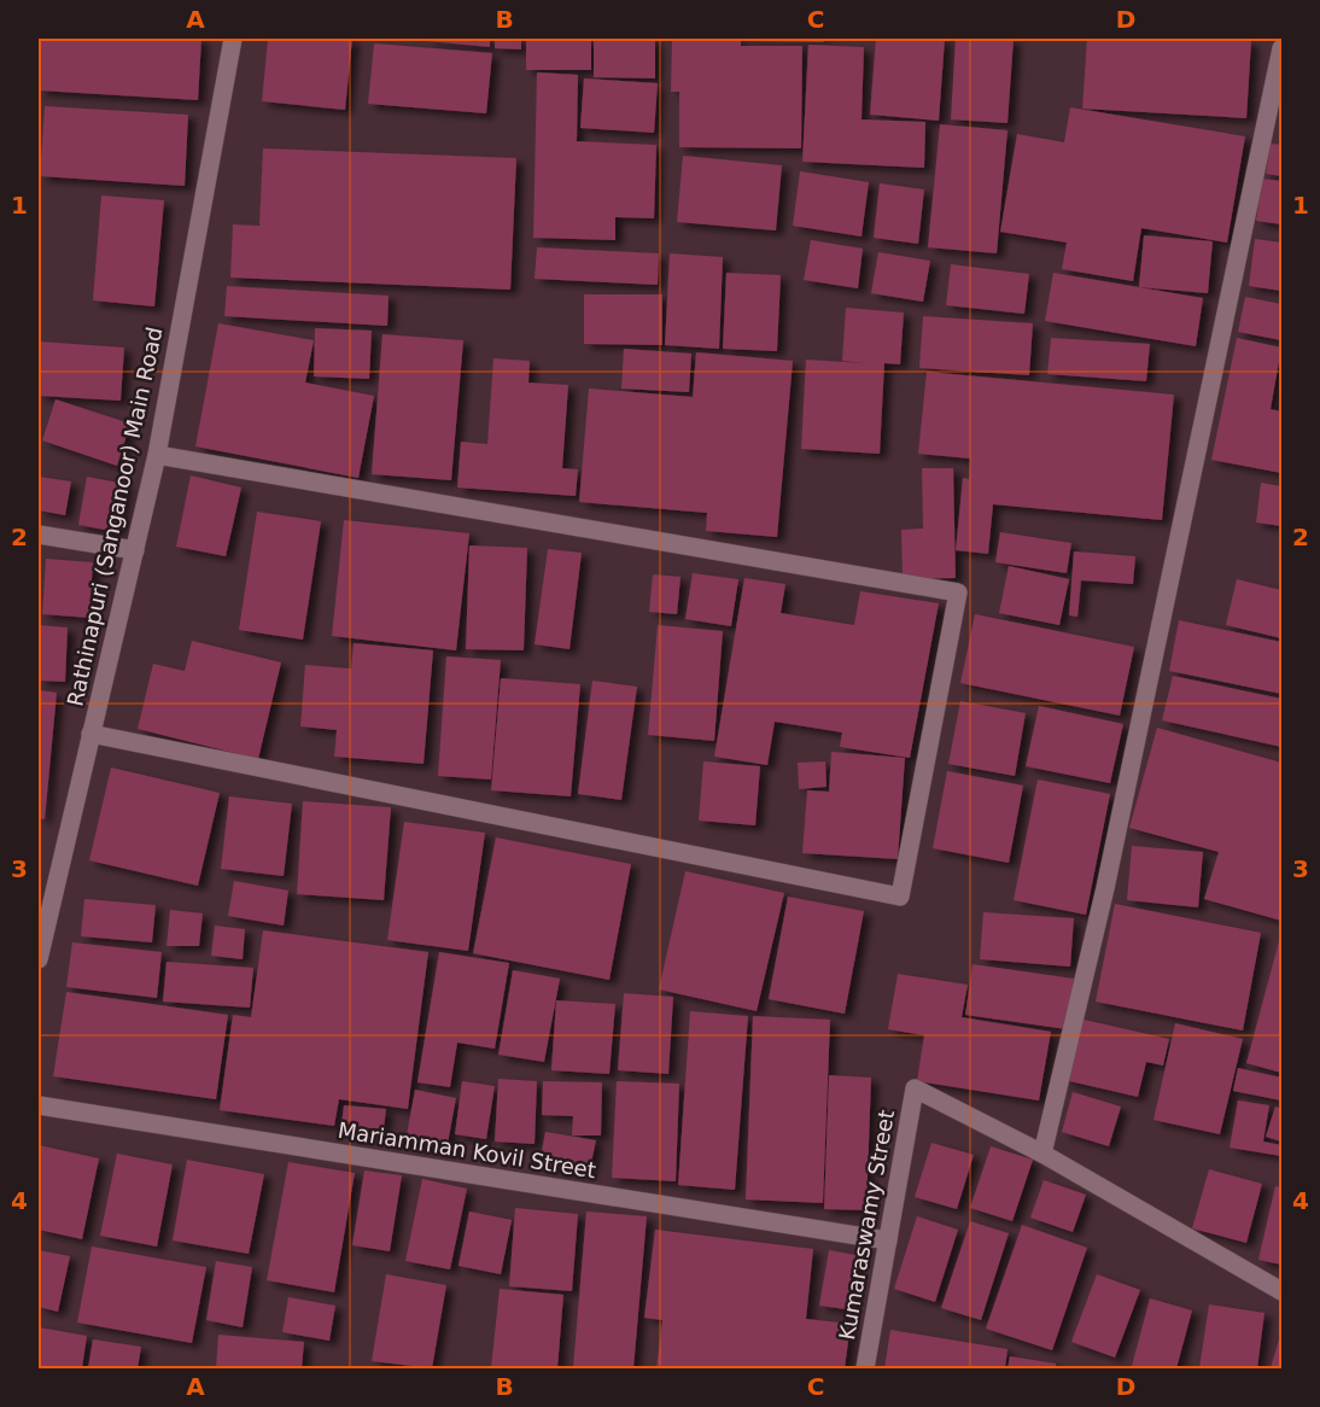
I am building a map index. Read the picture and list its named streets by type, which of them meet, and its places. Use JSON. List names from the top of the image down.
{
  "streets": {
    "street": ["Rathinapuri (Sanganoor) Main Road", "Mariamman Kovil Street", "Kumaraswamy Street"]
  },
  "crossings": [
    ["Mariamman Kovil Street", "Kumaraswamy Street"]
  ],
  "grid": {
    "columns": [
      "A",
      "B",
      "C",
      "D"
    ],
    "rows": [
      "1",
      "2",
      "3",
      "4"
    ]
  }
}
